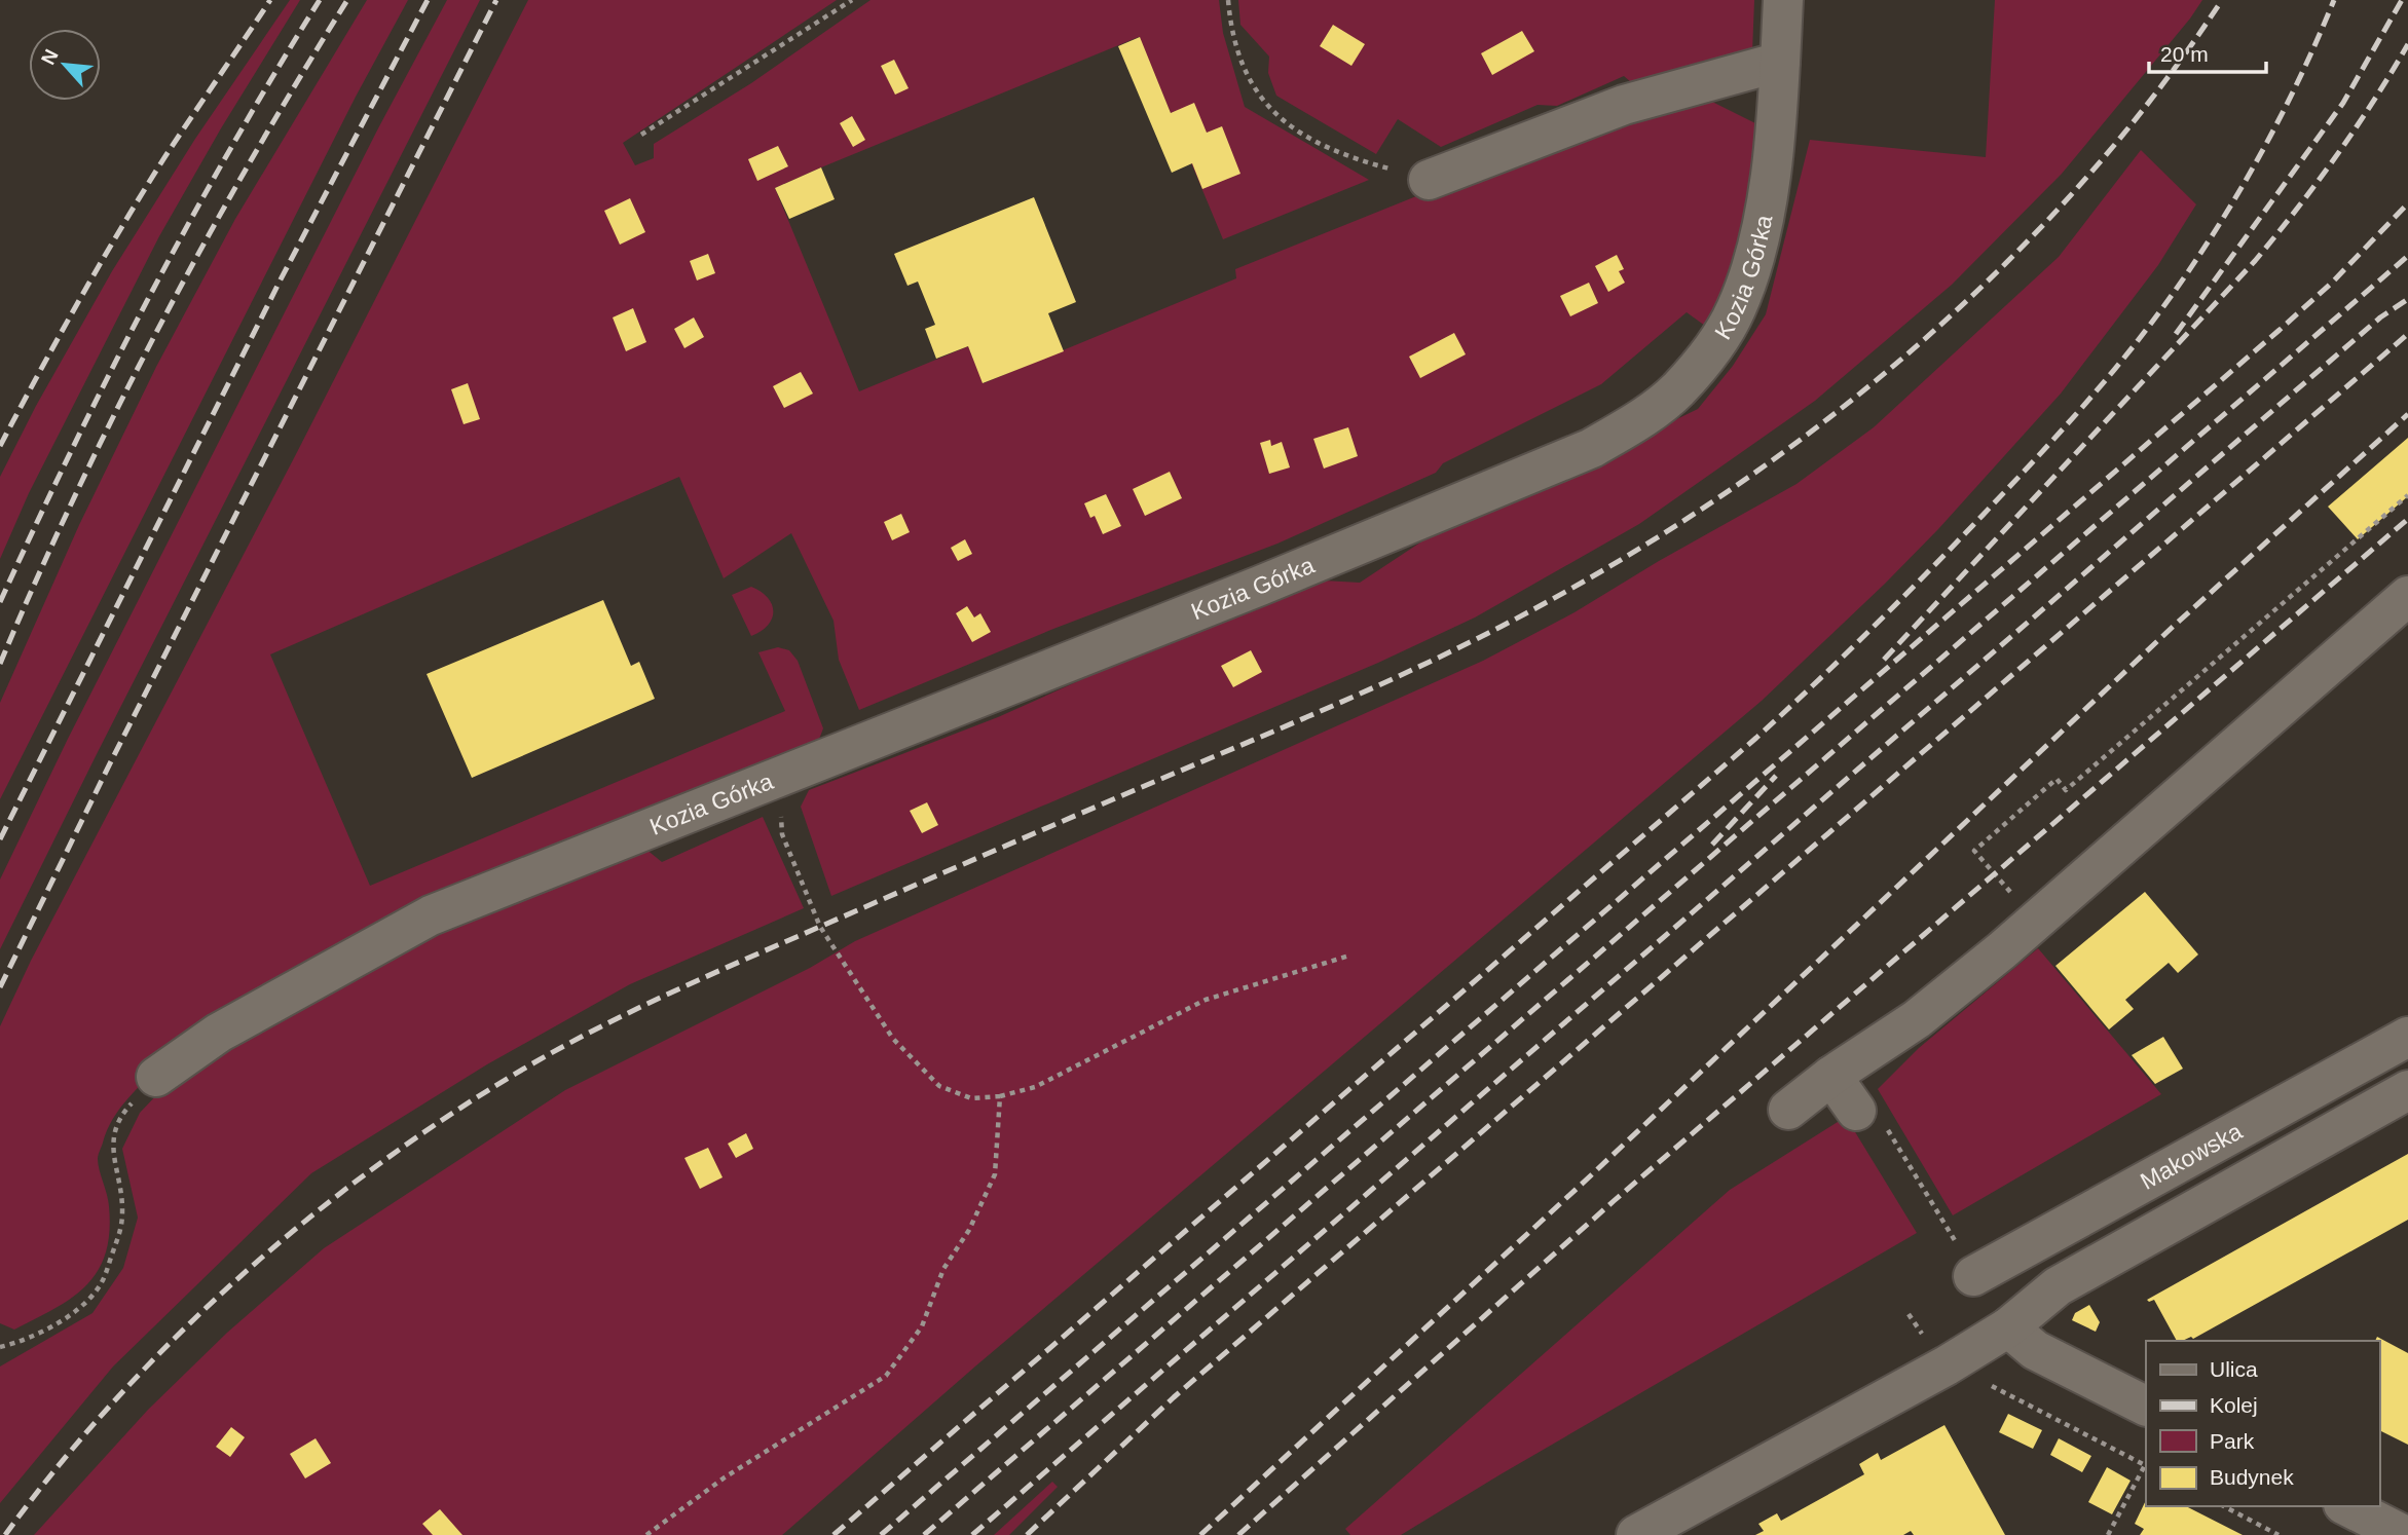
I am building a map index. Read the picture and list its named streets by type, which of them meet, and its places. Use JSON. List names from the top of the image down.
{
  "streets": {
    "street": ["Kozia Górka", "Makowska"]
  },
  "legend": [
    "Ulica",
    "Kolej",
    "Park",
    "Budynek"
  ],
  "scale_bar": "20 m",
  "north": "top left"
}
